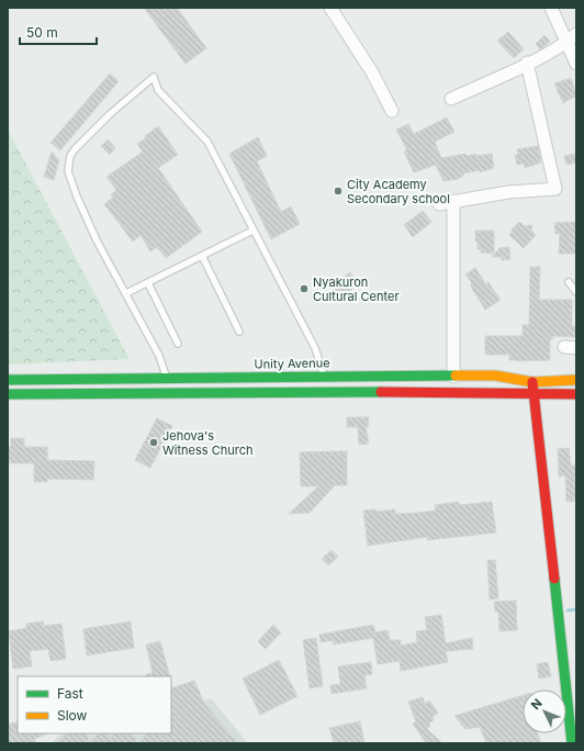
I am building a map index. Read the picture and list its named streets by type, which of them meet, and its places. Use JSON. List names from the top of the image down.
{
  "streets": {
    "main road": ["Unity Avenue"]
  },
  "places": ["City Academy Secondary school", "Nyakuron Cultural Center", "Jehova's Witness Church"],
  "legend": ["Fast", "Slow"],
  "scale_bar": "50 m",
  "north": "top left"
}
